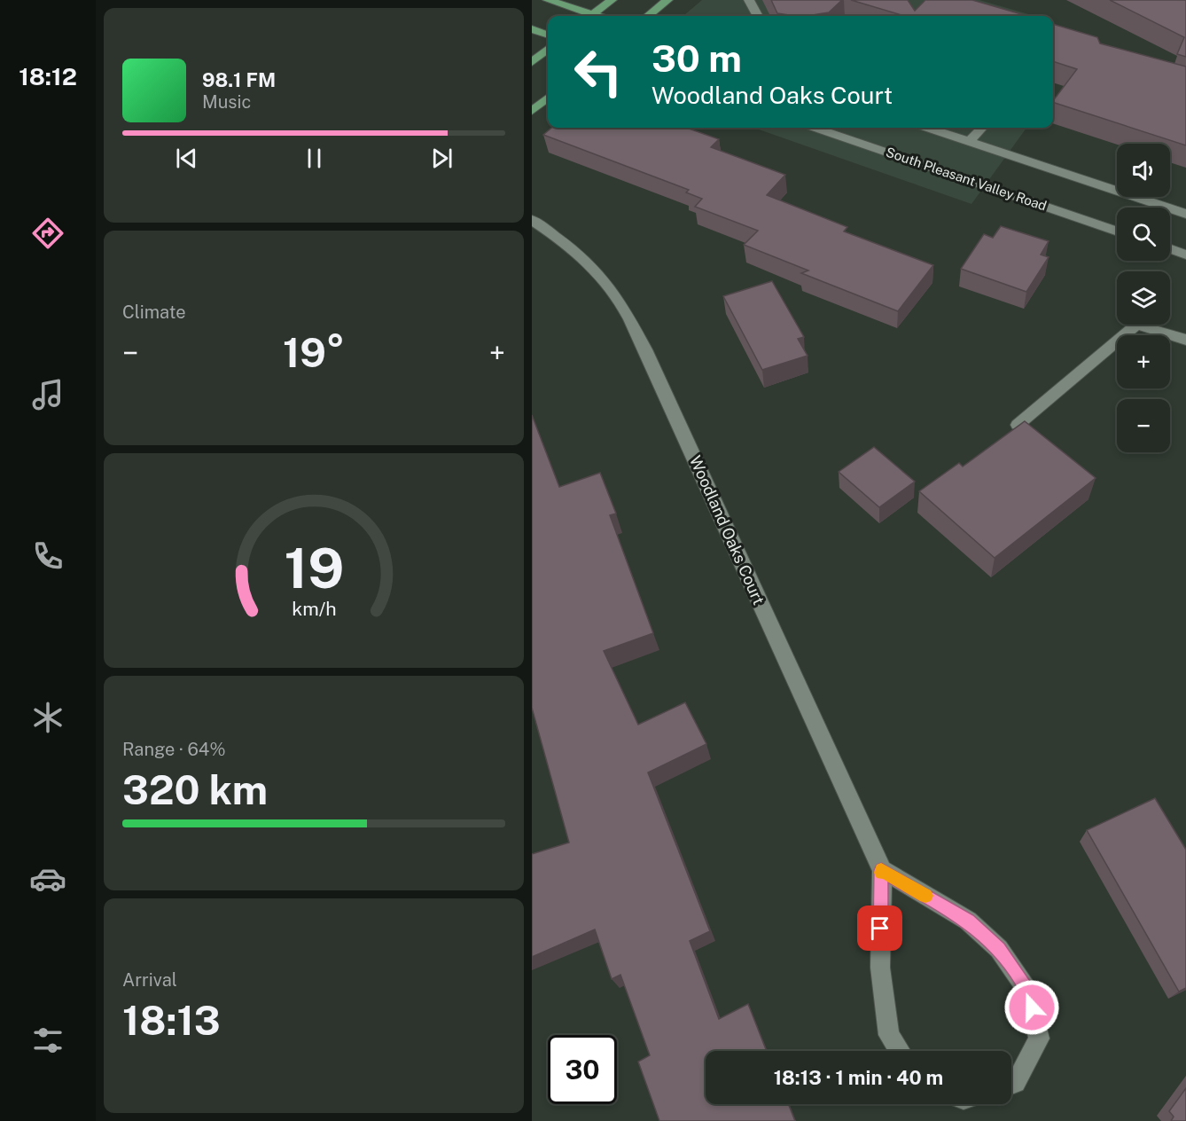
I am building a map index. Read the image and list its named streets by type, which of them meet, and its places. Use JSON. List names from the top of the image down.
{
  "streets": {
    "street": ["South Pleasant Valley Road", "Woodland Oaks Court"]
  },
  "page": {
    "tabs": "18:12",
    "turn": ["30 m", "Woodland Oaks Court"],
    "song": ["98.1 FM", "Music"],
    "map_buttons": ["+", "−"],
    "tile": [
      "Climate",
      ["Range · 64%", "320 km"],
      ["Arrival", "18:13"]
    ],
    "heat": ["−", "19°", "+"],
    "limit": "30",
    "trip": "18:13 · 1 min · 40 m",
    "gauge": ["19", "km/h"]
  }
}
